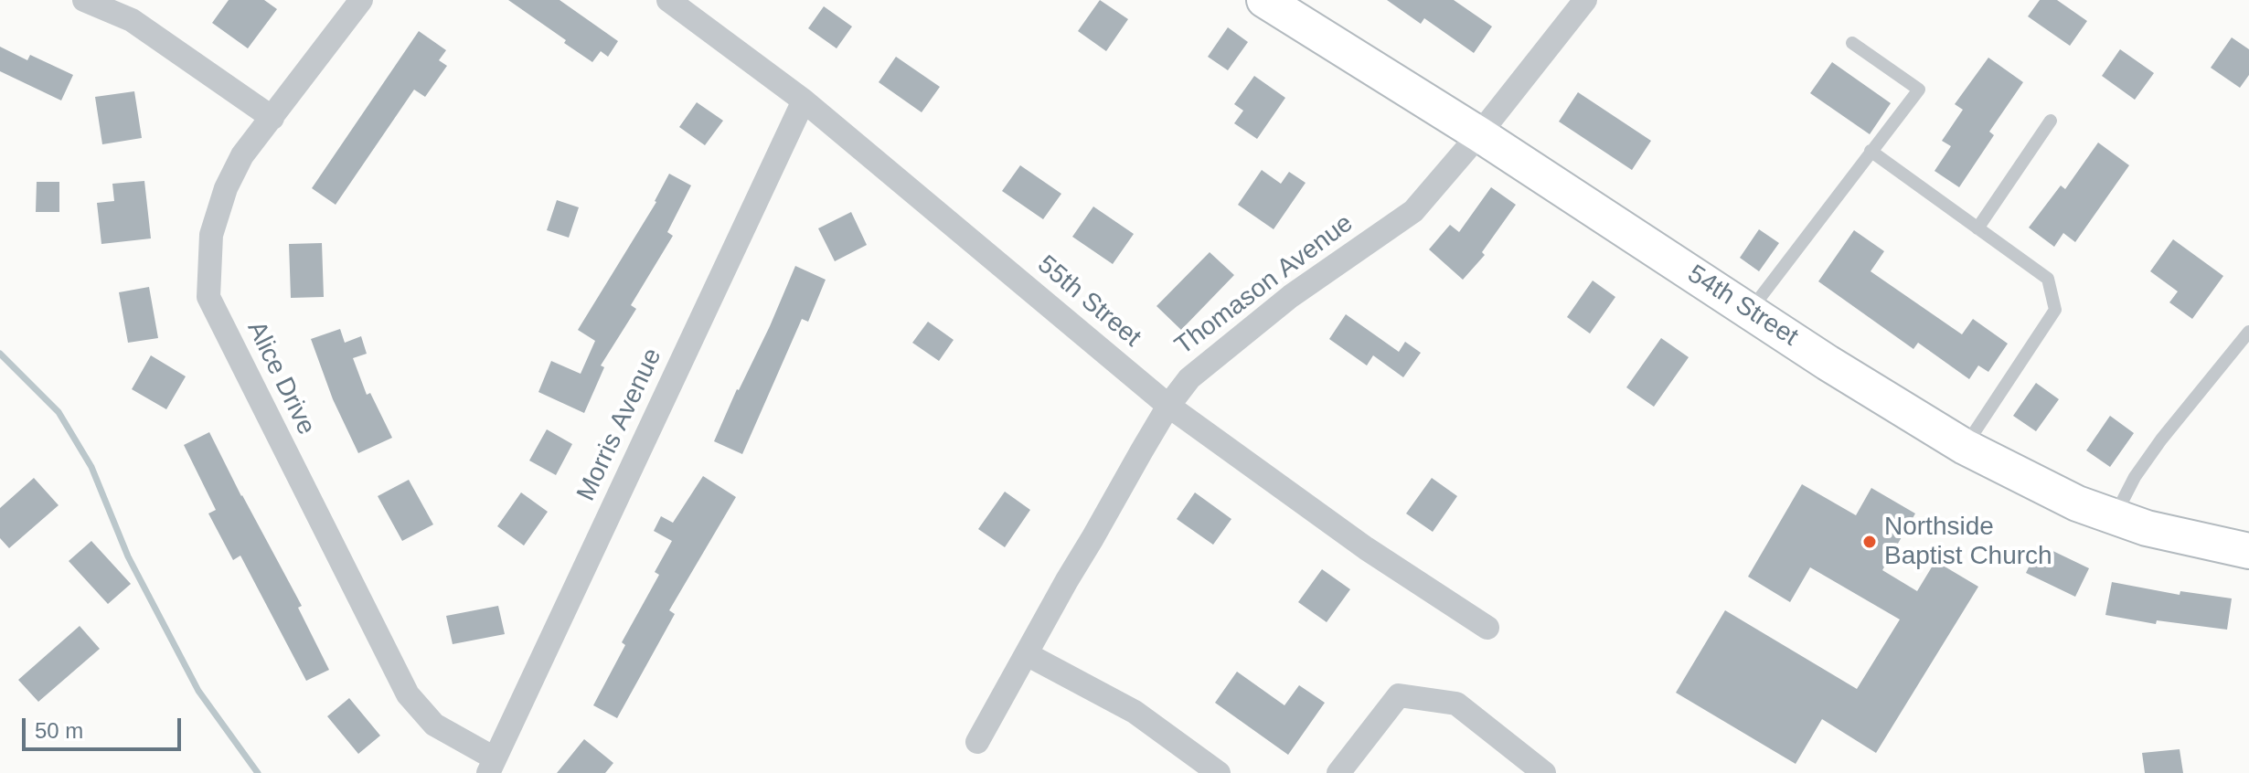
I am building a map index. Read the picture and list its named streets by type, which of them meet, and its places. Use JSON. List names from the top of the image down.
{
  "streets": {
    "main road": ["54th Street"],
    "street": [
      "Thomason Avenue",
      "55th Street",
      "Alice Drive",
      "Morris Avenue"
    ]
  },
  "crossings": [
    ["Thomason Avenue", "55th Street"],
    ["Thomason Avenue", "54th Street"],
    ["55th Street", "Morris Avenue"],
    ["Alice Drive", "Morris Avenue"]
  ],
  "places": ["Northside Baptist Church"],
  "scale_bar": "50 m"
}
